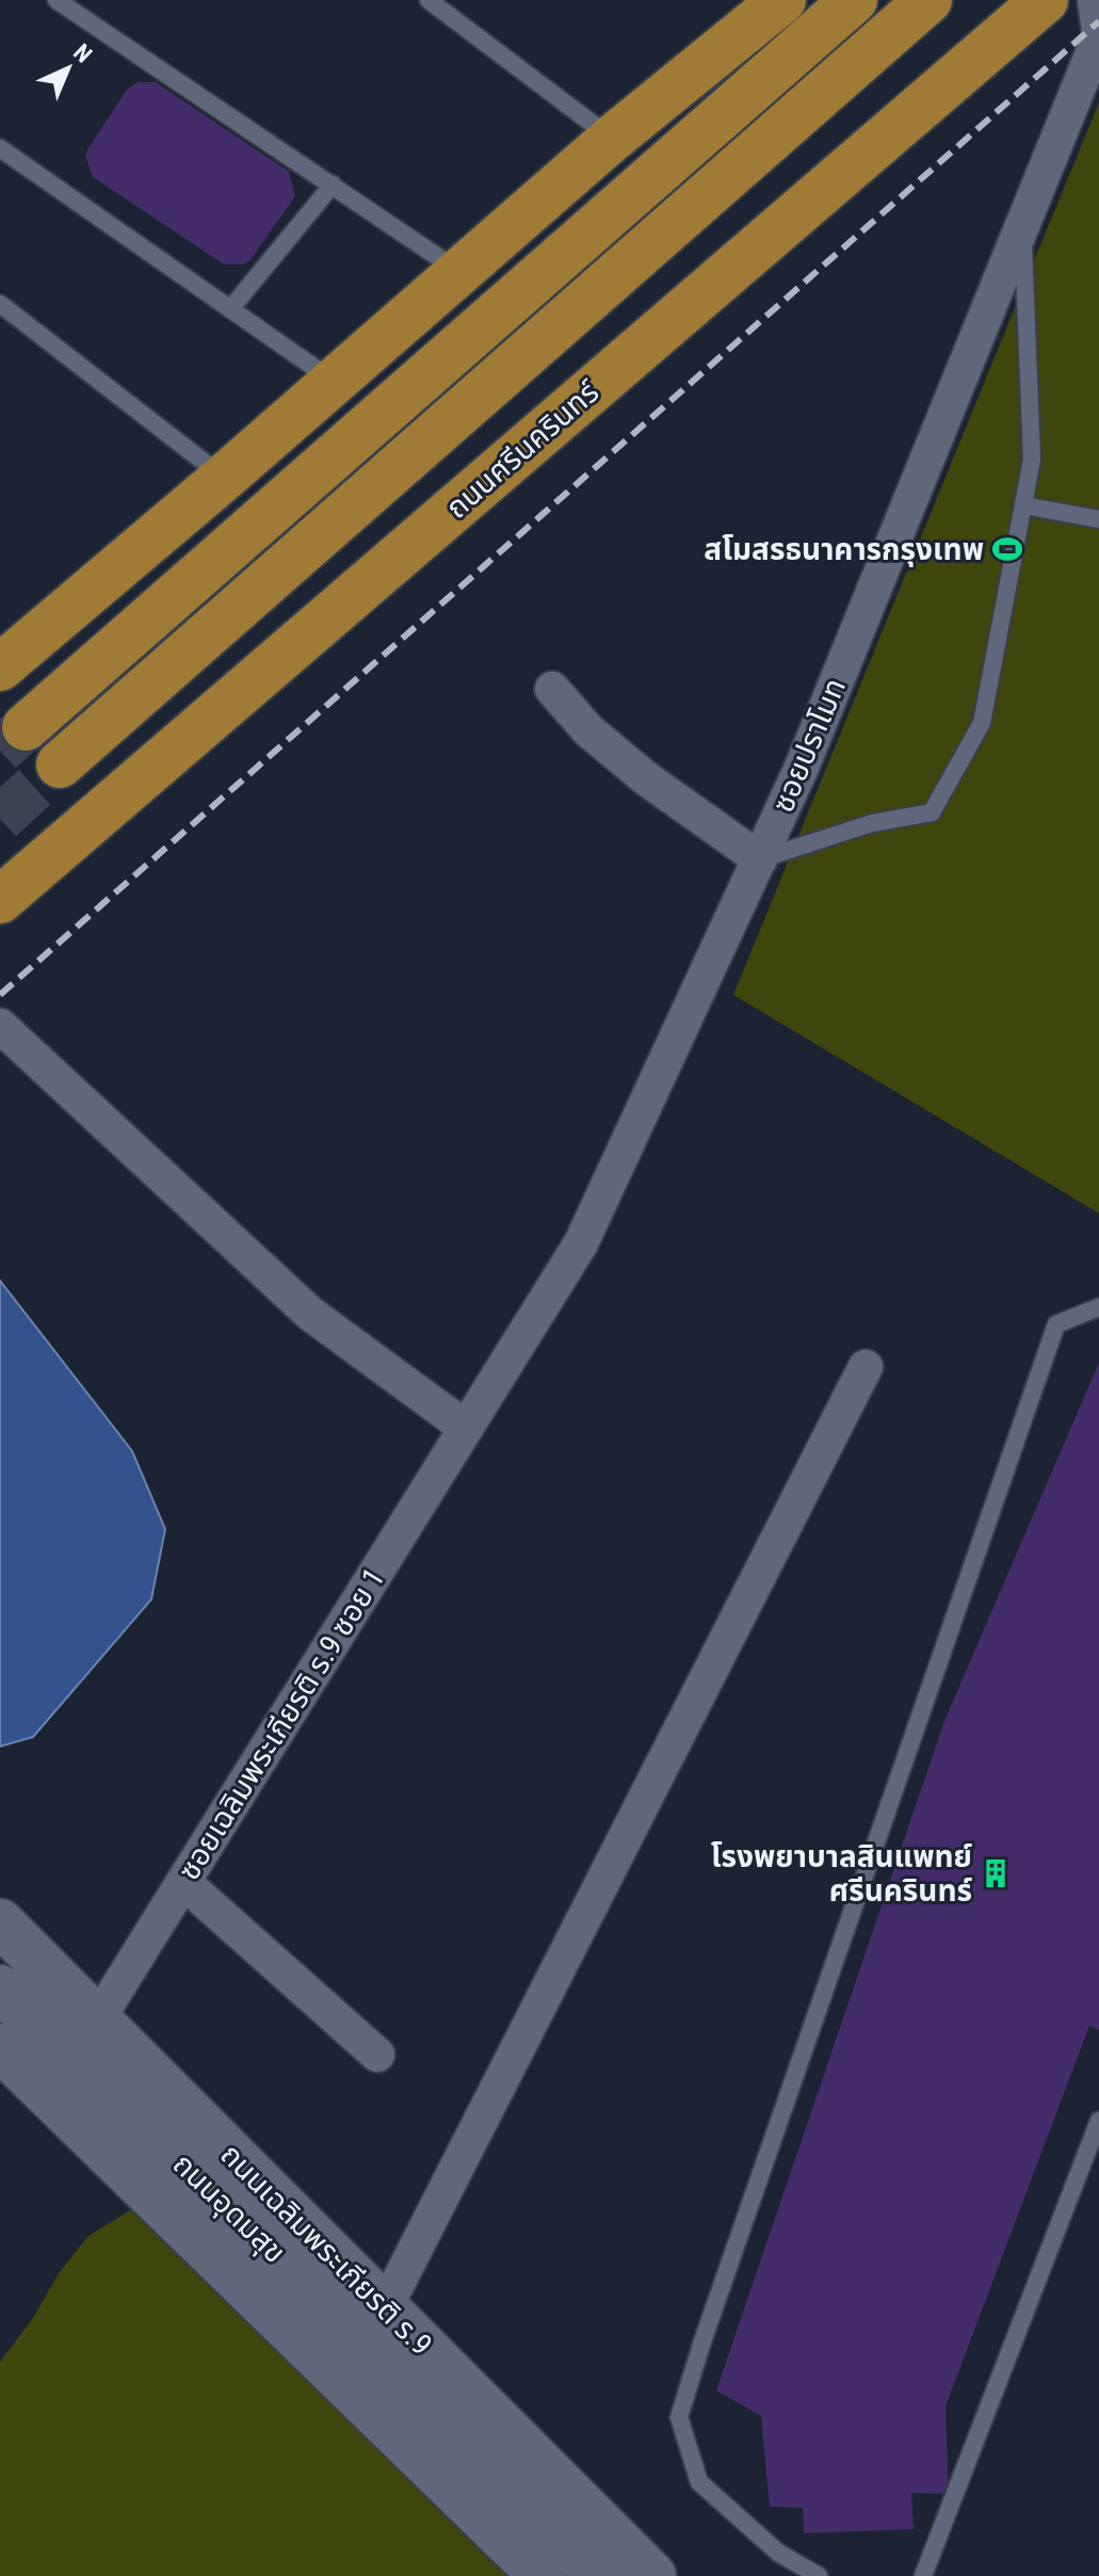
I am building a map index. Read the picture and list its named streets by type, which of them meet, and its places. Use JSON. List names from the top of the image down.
{
  "streets": {
    "main road": ["ถนนศรีนครินทร์", "ถนนอุดมสุข", "ถนนเฉลิมพระเกียรติ ร.9"],
    "street": ["ซอยปราโมท", "ซอยเฉลิมพระเกียรติ ร.9 ซอย 1"]
  },
  "crossings": [
    ["ซอยปราโมท", "ซอยเฉลิมพระเกียรติ ร.9 ซอย 1"],
    ["ซอยเฉลิมพระเกียรติ ร.9 ซอย 1", "ถนนเฉลิมพระเกียรติ ร.9"]
  ],
  "places": {
    "sports": ["สโมสรธนาคารกรุงเทพ"],
    "building": ["โรงพยาบาลสินแพทย์ ศรีนครินทร์"]
  },
  "north": "top right"
}
